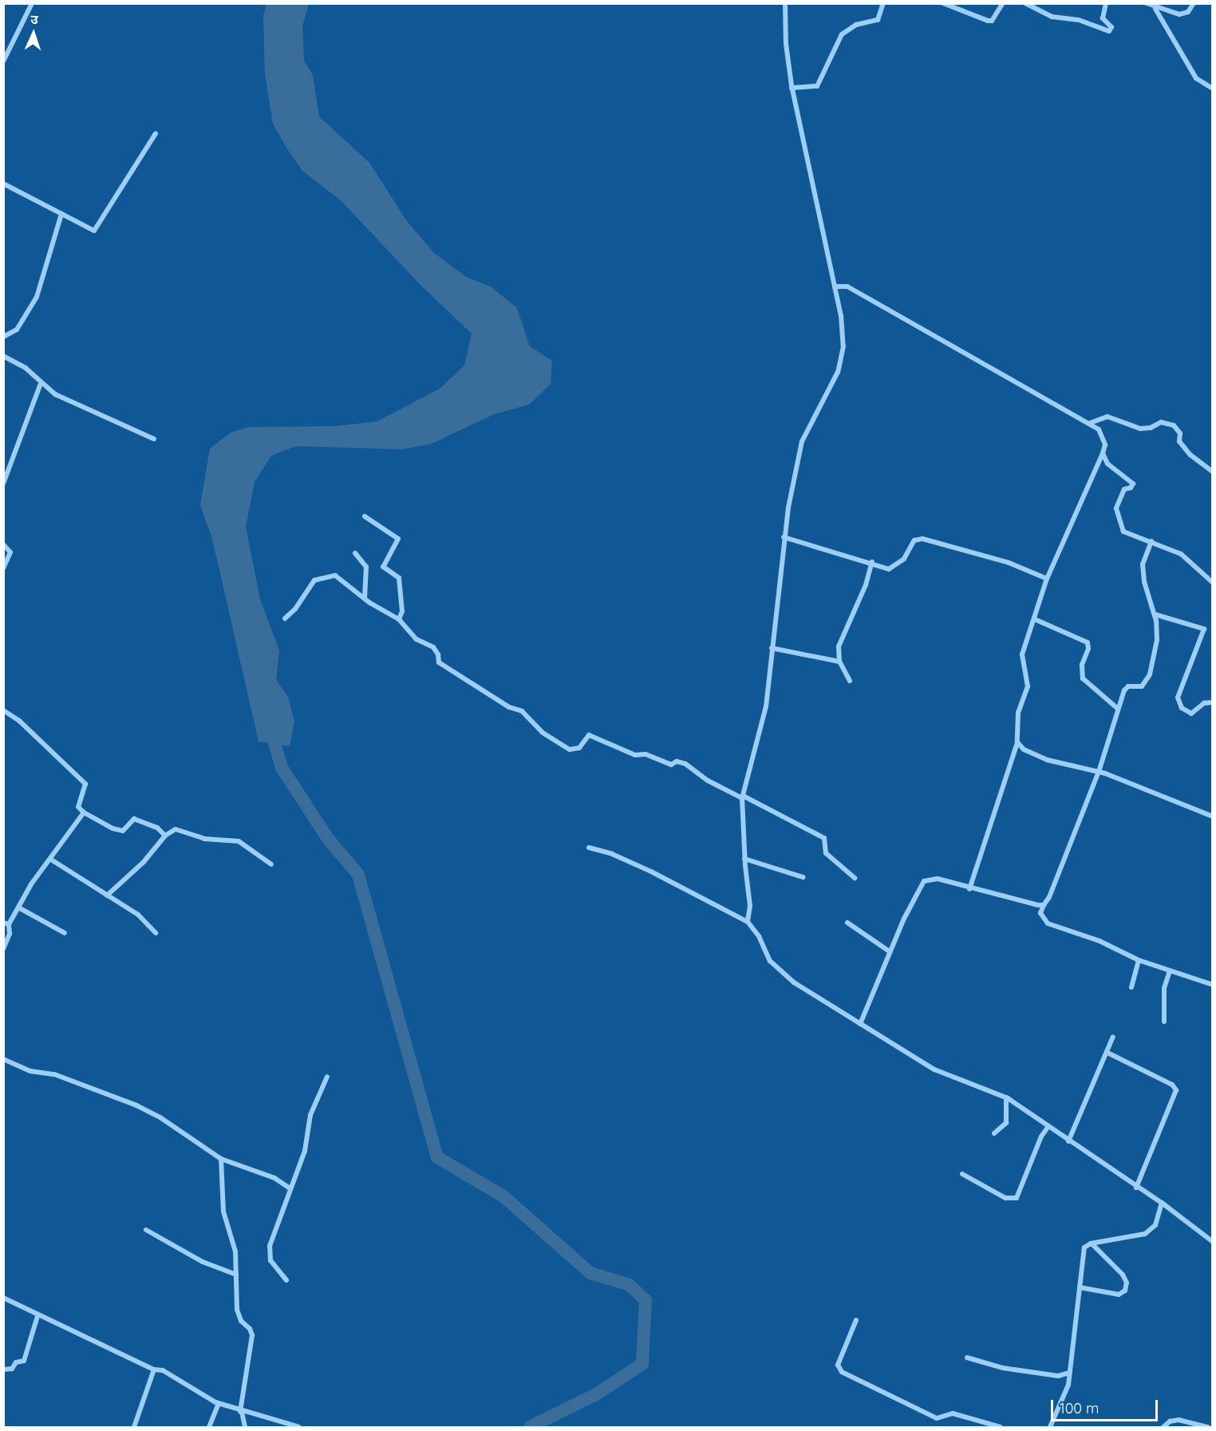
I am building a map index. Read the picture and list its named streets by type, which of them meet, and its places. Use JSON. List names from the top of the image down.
{
  "scale_bar": "100 m",
  "north": "top"
}
